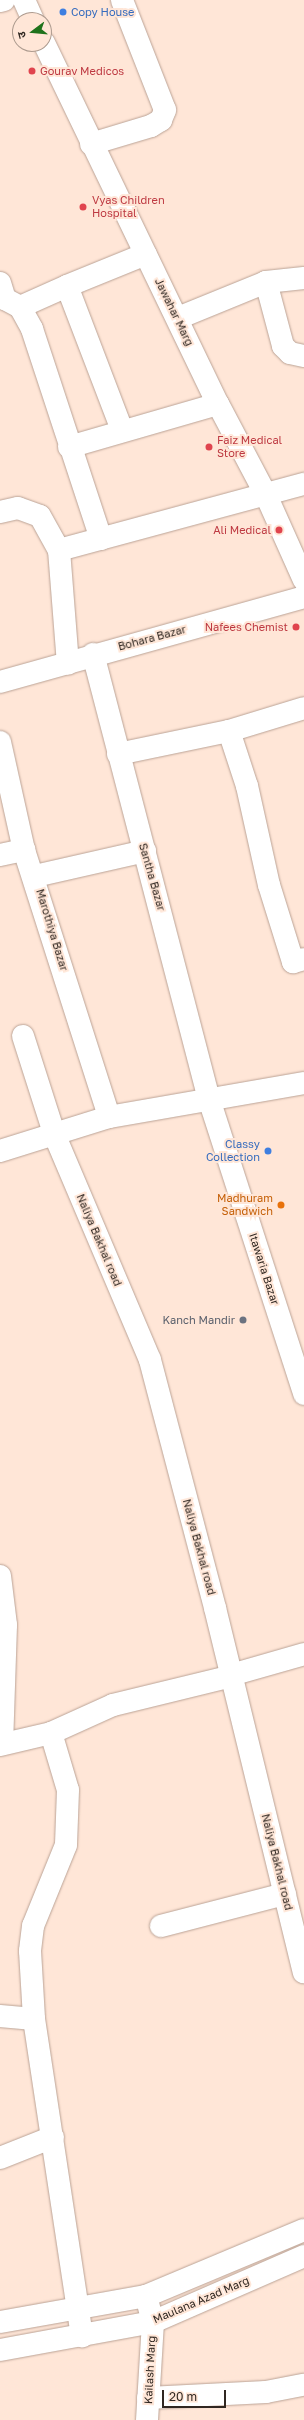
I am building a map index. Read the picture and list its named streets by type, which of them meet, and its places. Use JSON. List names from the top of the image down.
{
  "streets": {
    "street": [
      "Jawahar Marg",
      "Bohara Bazar",
      "Santha Bazar",
      "Marothiya Bazar",
      "Naliya Bakhal road",
      "Itawaria Bazar",
      "Maulana Azad Marg",
      "Kailash Marg"
    ]
  },
  "crossings": [
    ["Bohara Bazar", "Santha Bazar"],
    ["Santha Bazar", "Itawaria Bazar"],
    ["Maulana Azad Marg", "Kailash Marg"]
  ],
  "places": [
    "Copy House",
    "Gourav Medicos",
    "Vyas Children Hospital",
    "Faiz Medical Store",
    "Ali Medical",
    "Nafees Chemist",
    "Classy Collection",
    "Madhuram Sandwich",
    "Kanch Mandir"
  ],
  "scale_bar": "20 m",
  "north": "left"
}
